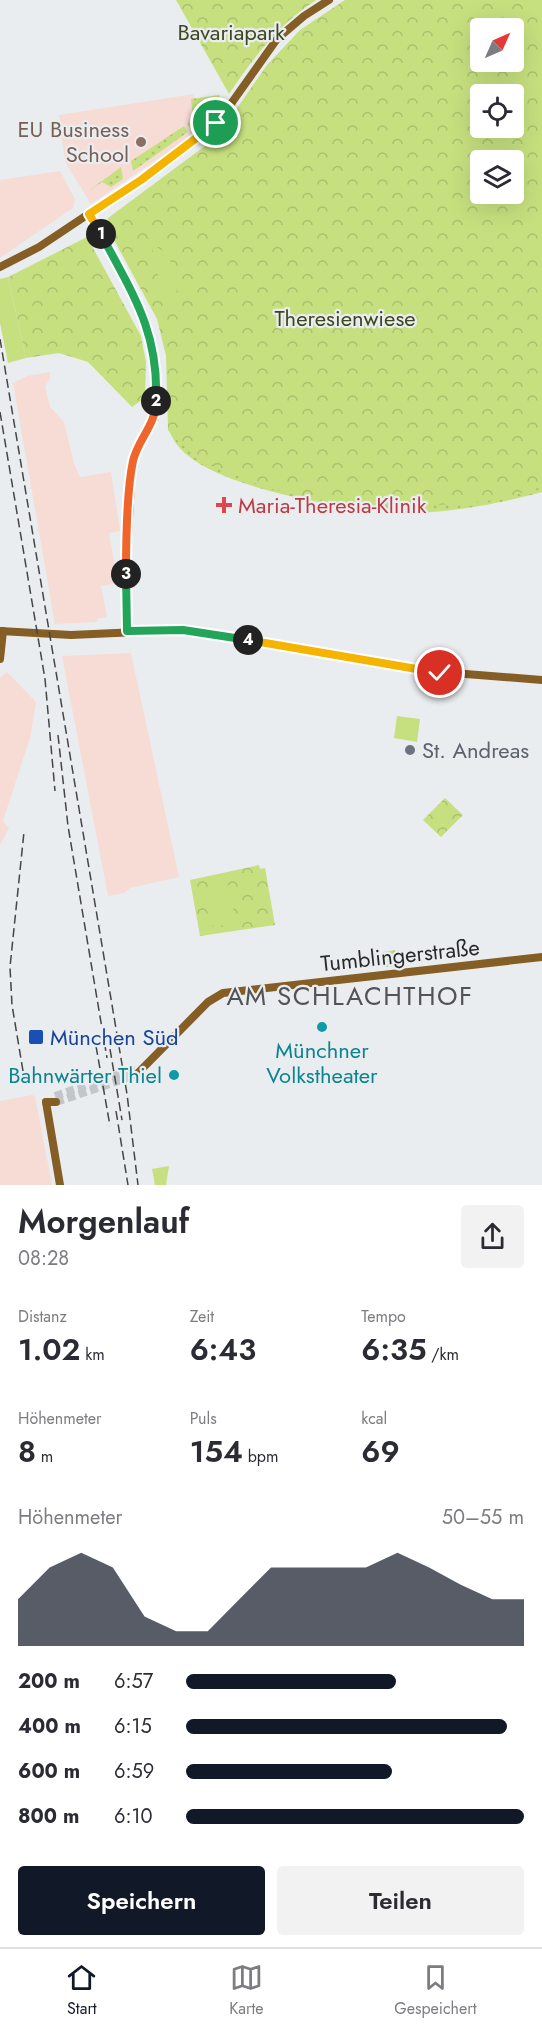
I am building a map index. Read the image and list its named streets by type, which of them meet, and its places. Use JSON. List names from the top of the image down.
{
  "streets": {
    "main road": ["Tumblingerstraße"]
  },
  "districts": ["AM SCHLACHTHOF"],
  "parks": ["Bavariapark", "Theresienwiese"],
  "places": {
    "other": [
      "EU Business School",
      "St. Andreas",
      "Münchner Volkstheater",
      "Bahnwärter Thiel"
    ],
    "health": ["Maria-Theresia-Klinik"],
    "transit": ["München Süd"]
  },
  "north": "top right",
  "page": {
    "pins": [
      "1",
      "2",
      "3",
      "4"
    ],
    "heading": ["Morgenlauf", "08:28"],
    "stats": [
      ["Distanz", "1.02 km"],
      ["Zeit", "6:43"],
      ["Tempo", "6:35 /km"],
      ["Höhenmeter", "8 m"],
      ["Puls", "154 bpm"],
      ["kcal", "69"]
    ],
    "chart": ["Höhenmeter", "50–55 m"],
    "list": [
      {
        "name": "200 m",
        "note": "6:57"
      },
      {
        "name": "400 m",
        "note": "6:15"
      },
      {
        "name": "600 m",
        "note": "6:59"
      },
      {
        "name": "800 m",
        "note": "6:10"
      }
    ],
    "buttons": ["Speichern", "Teilen"],
    "tabs": ["Start", "Karte", "Gespeichert"]
  }
}
